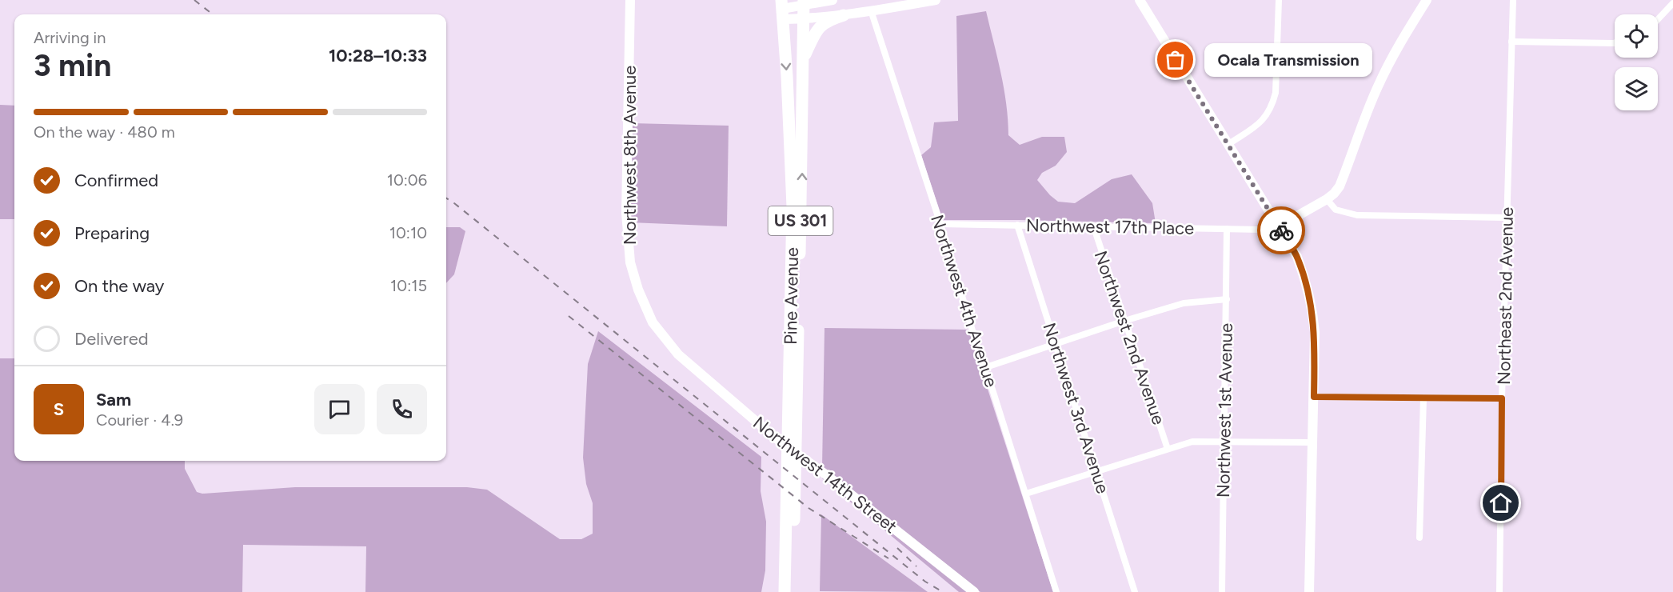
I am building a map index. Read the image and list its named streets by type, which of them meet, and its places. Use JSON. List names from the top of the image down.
{
  "streets": {
    "highway": ["US 301", "Pine Avenue"],
    "street": [
      "Northwest 8th Avenue",
      "Northwest 17th Place",
      "Northeast 2nd Avenue",
      "Northwest 4th Avenue",
      "Northwest 2nd Avenue",
      "Northwest 3rd Avenue",
      "Northwest 1st Avenue",
      "Northwest 14th Street"
    ]
  },
  "crossings": [
    ["Northwest 8th Avenue", "Northwest 14th Street"],
    ["Northwest 17th Place", "Northwest 4th Avenue"],
    ["Northwest 17th Place", "Northwest 2nd Avenue"],
    ["Northwest 17th Place", "Northwest 3rd Avenue"],
    ["Northwest 17th Place", "Northwest 1st Avenue"]
  ],
  "places": ["Ocala Transmission"],
  "page": {
    "heading": ["3 min", "Arriving in", "10:28–10:33"],
    "panel": ["Sam", "Courier · 4.9"],
    "bubble": "Ocala Transmission",
    "bar": "On the way · 480 m",
    "list": [
      ["Confirmed", "10:06"],
      ["Preparing", "10:10"],
      ["On the way", "10:15"],
      "Delivered"
    ],
    "round": "S"
  }
}
